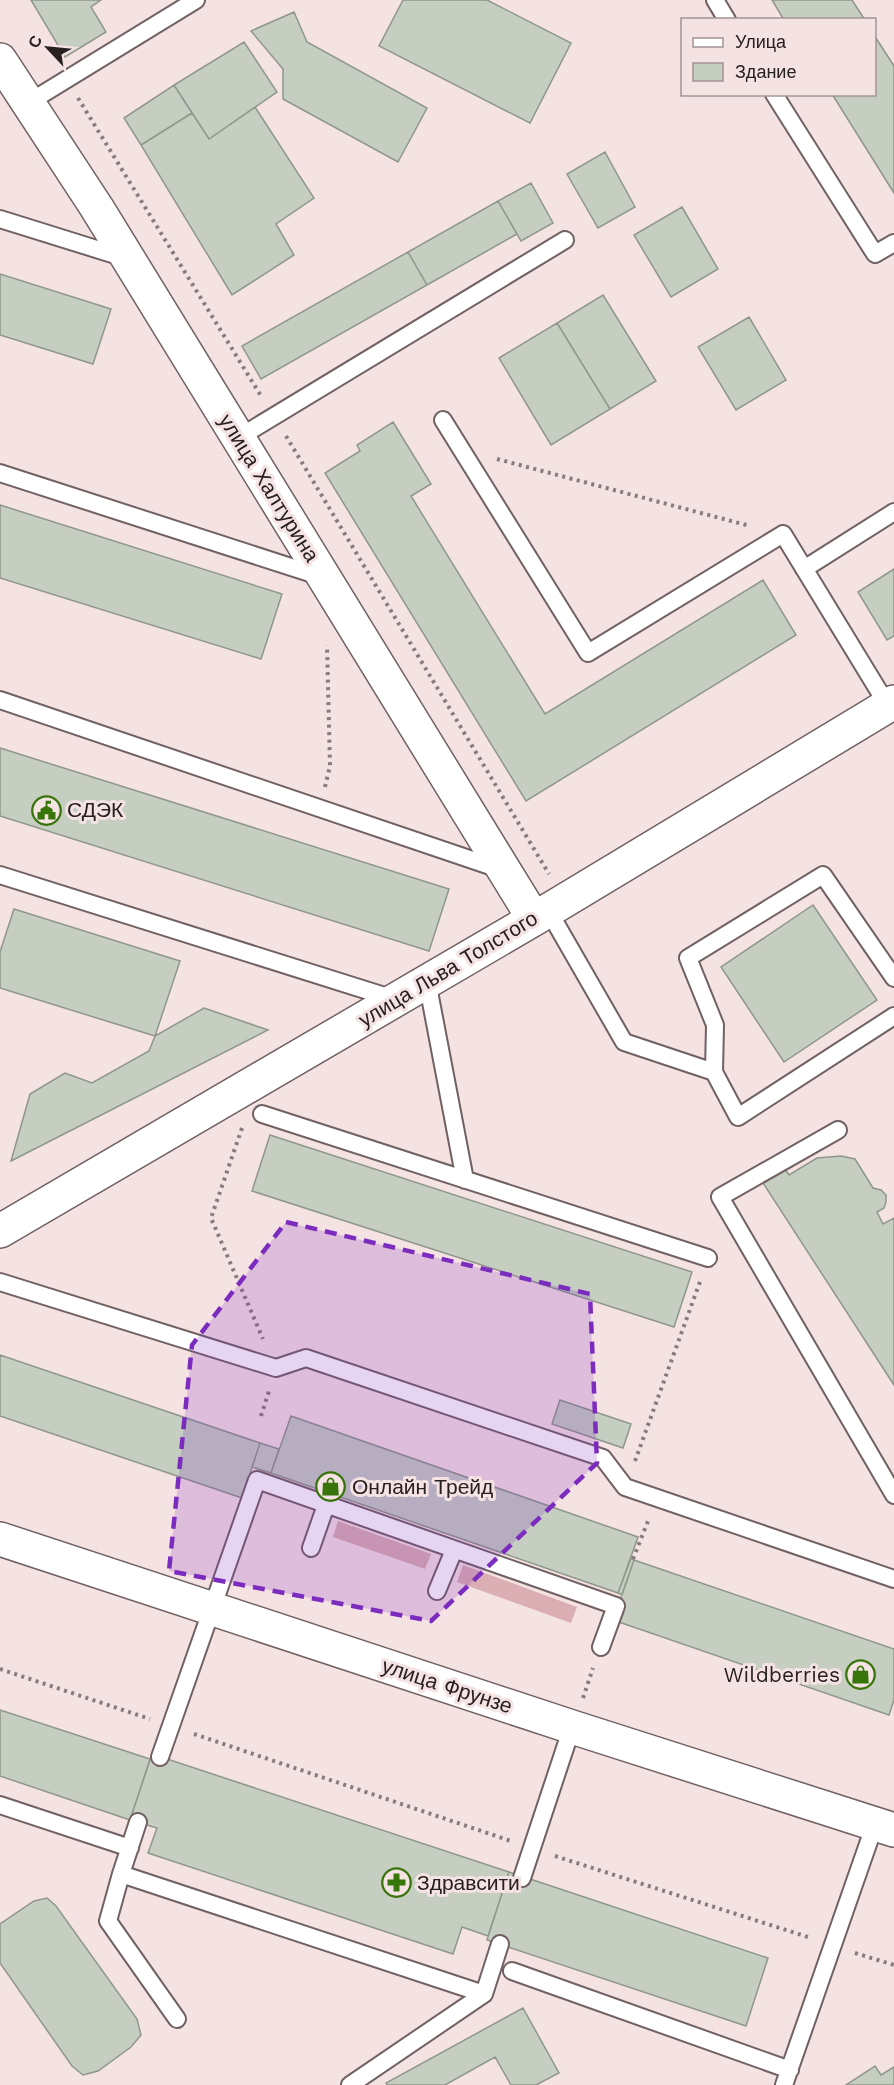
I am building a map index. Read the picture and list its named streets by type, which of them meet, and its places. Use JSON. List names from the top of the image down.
{
  "streets": {
    "street": ["улица Халтурина", "улица Льва Толстого", "улица Фрунзе"]
  },
  "crossings": [
    ["улица Халтурина", "улица Льва Толстого"]
  ],
  "places": {
    "public building": ["СДЭК"],
    "shop": ["Онлайн Трейд", "Wildberries"],
    "pharmacy": ["Здравсити"]
  },
  "legend": ["Улица", "Здание"],
  "north": "top left"
}
